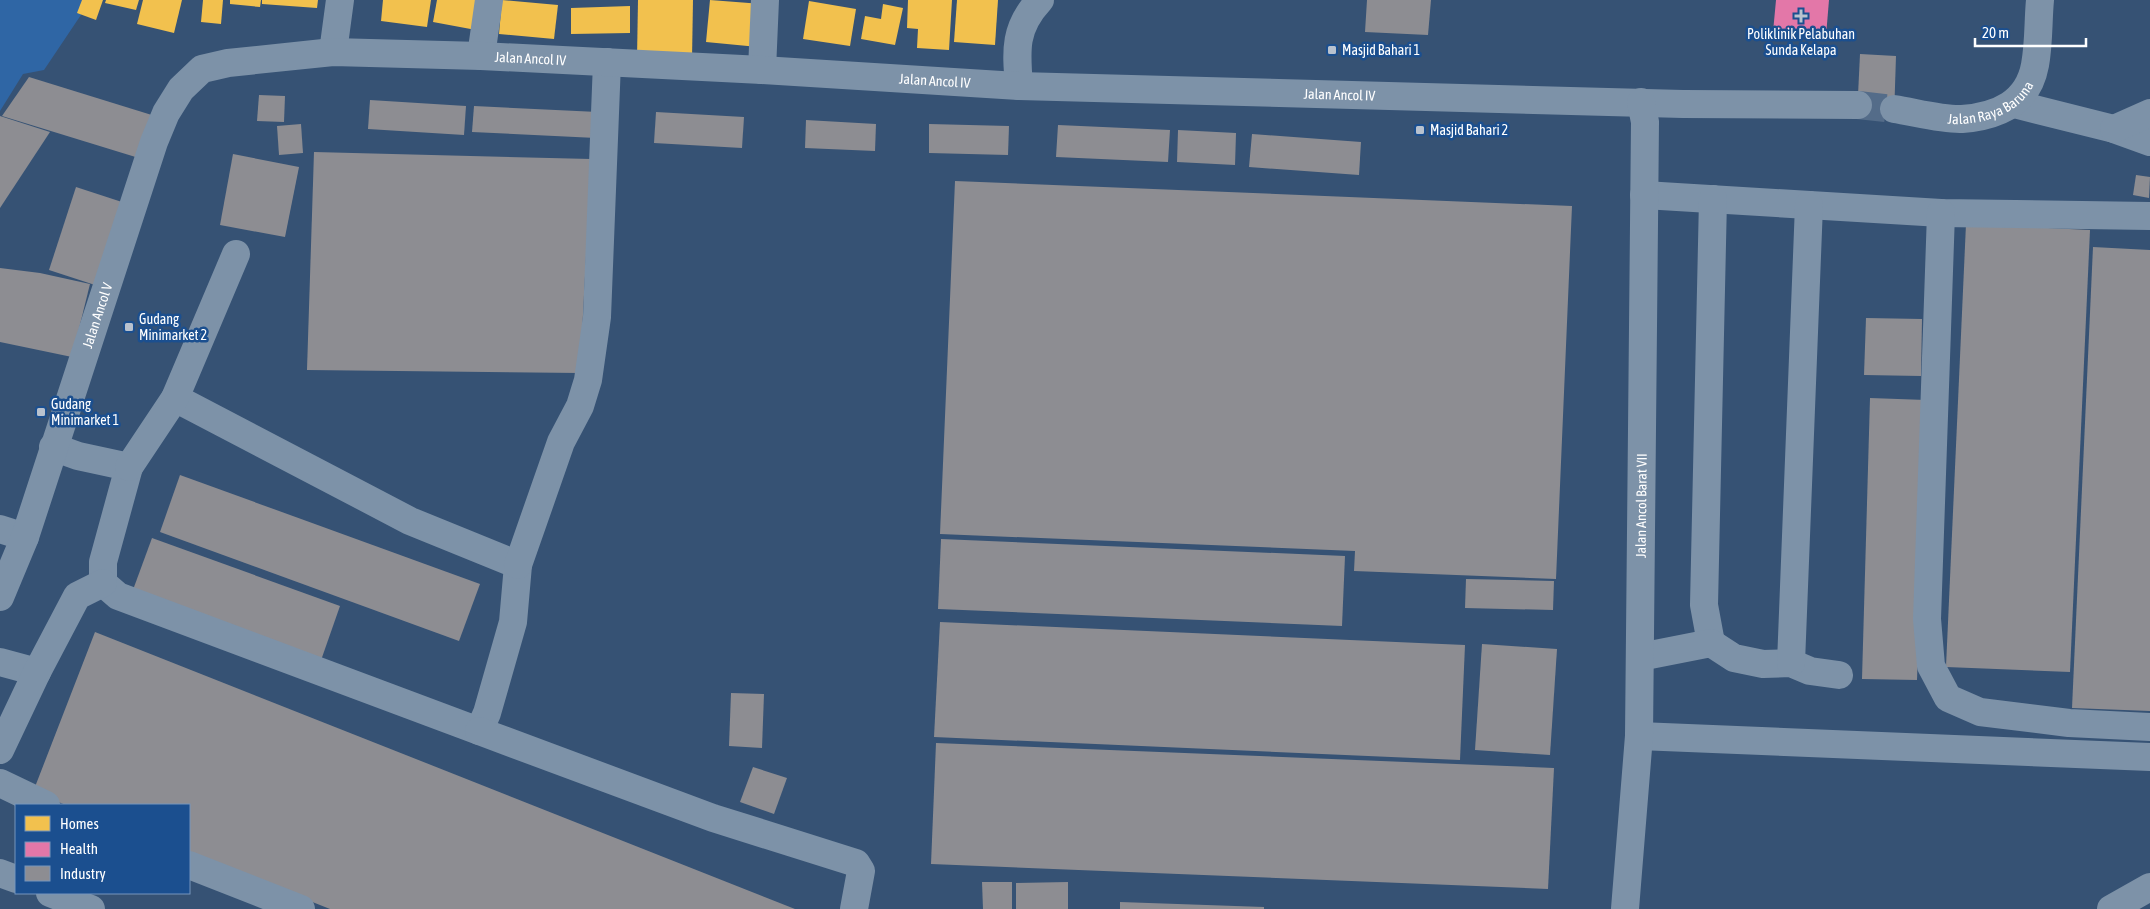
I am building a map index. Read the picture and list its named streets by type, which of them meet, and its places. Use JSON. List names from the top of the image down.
{
  "streets": {
    "street": [
      "Jalan Ancol IV",
      "Jalan Raya Baruna",
      "Jalan Ancol V",
      "Jalan Ancol Barat VII"
    ]
  },
  "crossings": [
    ["Jalan Ancol IV", "Jalan Ancol V"],
    ["Jalan Ancol IV", "Jalan Ancol Barat VII"]
  ],
  "places": {
    "health": ["Poliklinik Pelabuhan Sunda Kelapa"],
    "transit": [
      "Masjid Bahari 1",
      "Masjid Bahari 2",
      "Gudang Minimarket 2",
      "Gudang Minimarket 1"
    ]
  },
  "legend": ["Homes", "Health", "Industry"],
  "scale_bar": "20 m"
}
